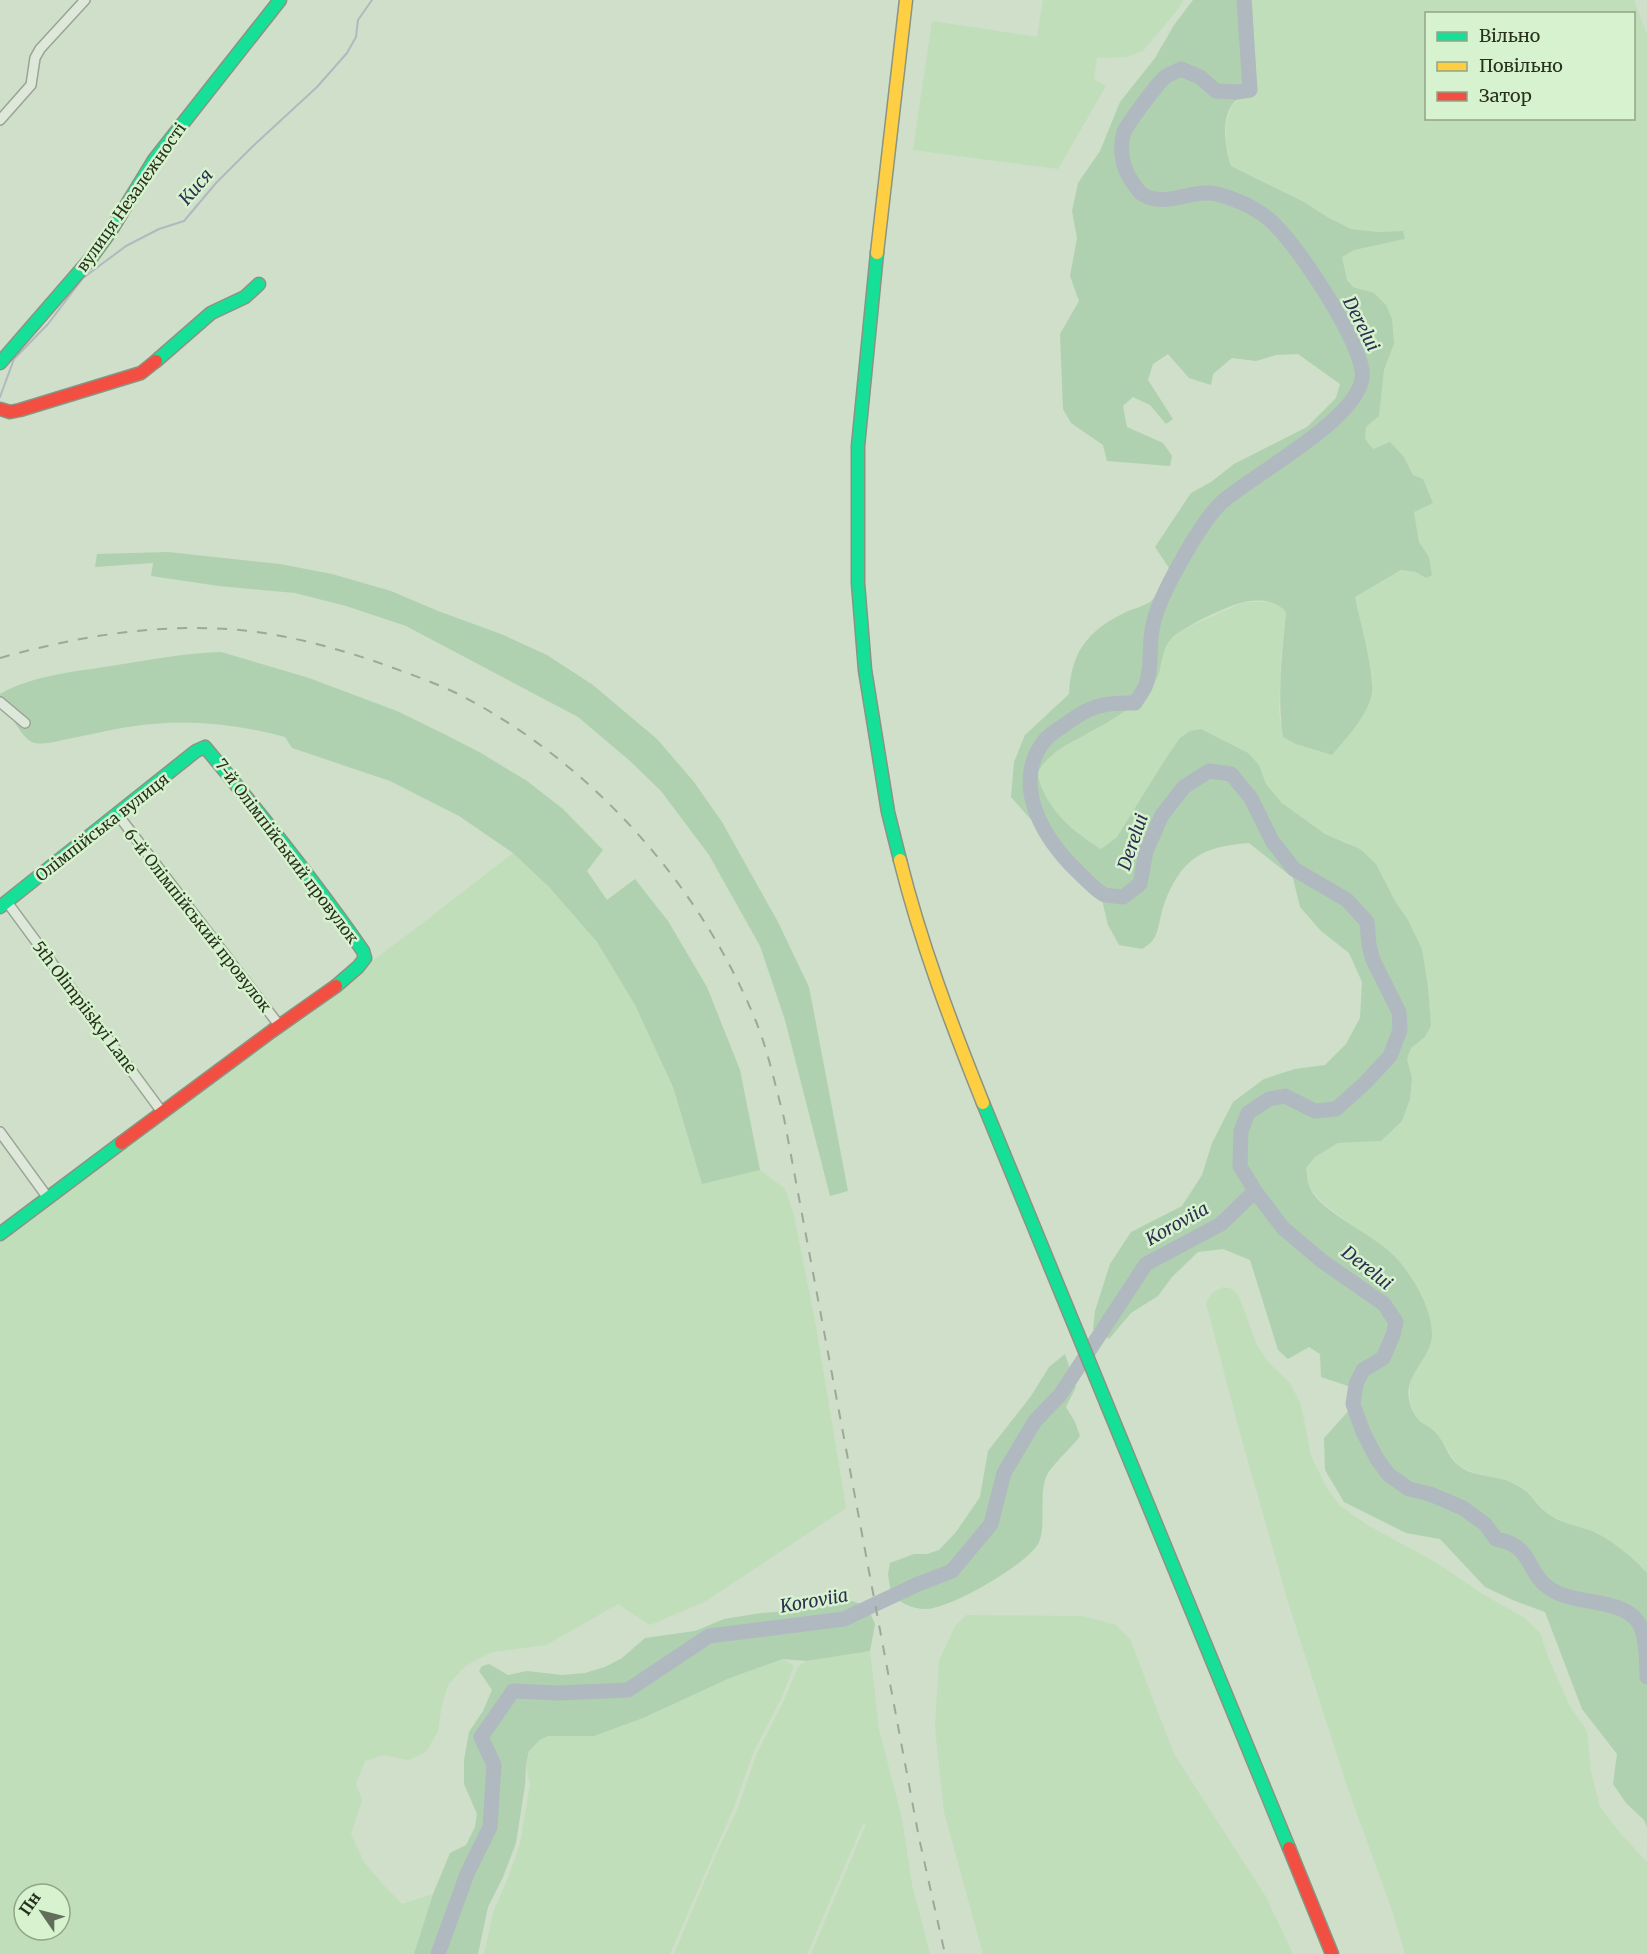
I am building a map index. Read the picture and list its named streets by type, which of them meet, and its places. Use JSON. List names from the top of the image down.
{
  "streets": {
    "main road": ["вулиця Незалежності", "Олімпійська вулиця", "7-й Олімпійський провулок"],
    "street": ["6-й Олімпійський провулок", "5th Olimpiiskyi Lane"]
  },
  "crossings": [
    ["Олімпійська вулиця", "7-й Олімпійський провулок"],
    ["Олімпійська вулиця", "6-й Олімпійський провулок"],
    ["Олімпійська вулиця", "5th Olimpiiskyi Lane"],
    ["7-й Олімпійський провулок", "6-й Олімпійський провулок"]
  ],
  "water": ["Кися", "Derelui", "Koroviia"],
  "legend": ["Вільно", "Повільно", "Затор"],
  "north": "top left"
}
